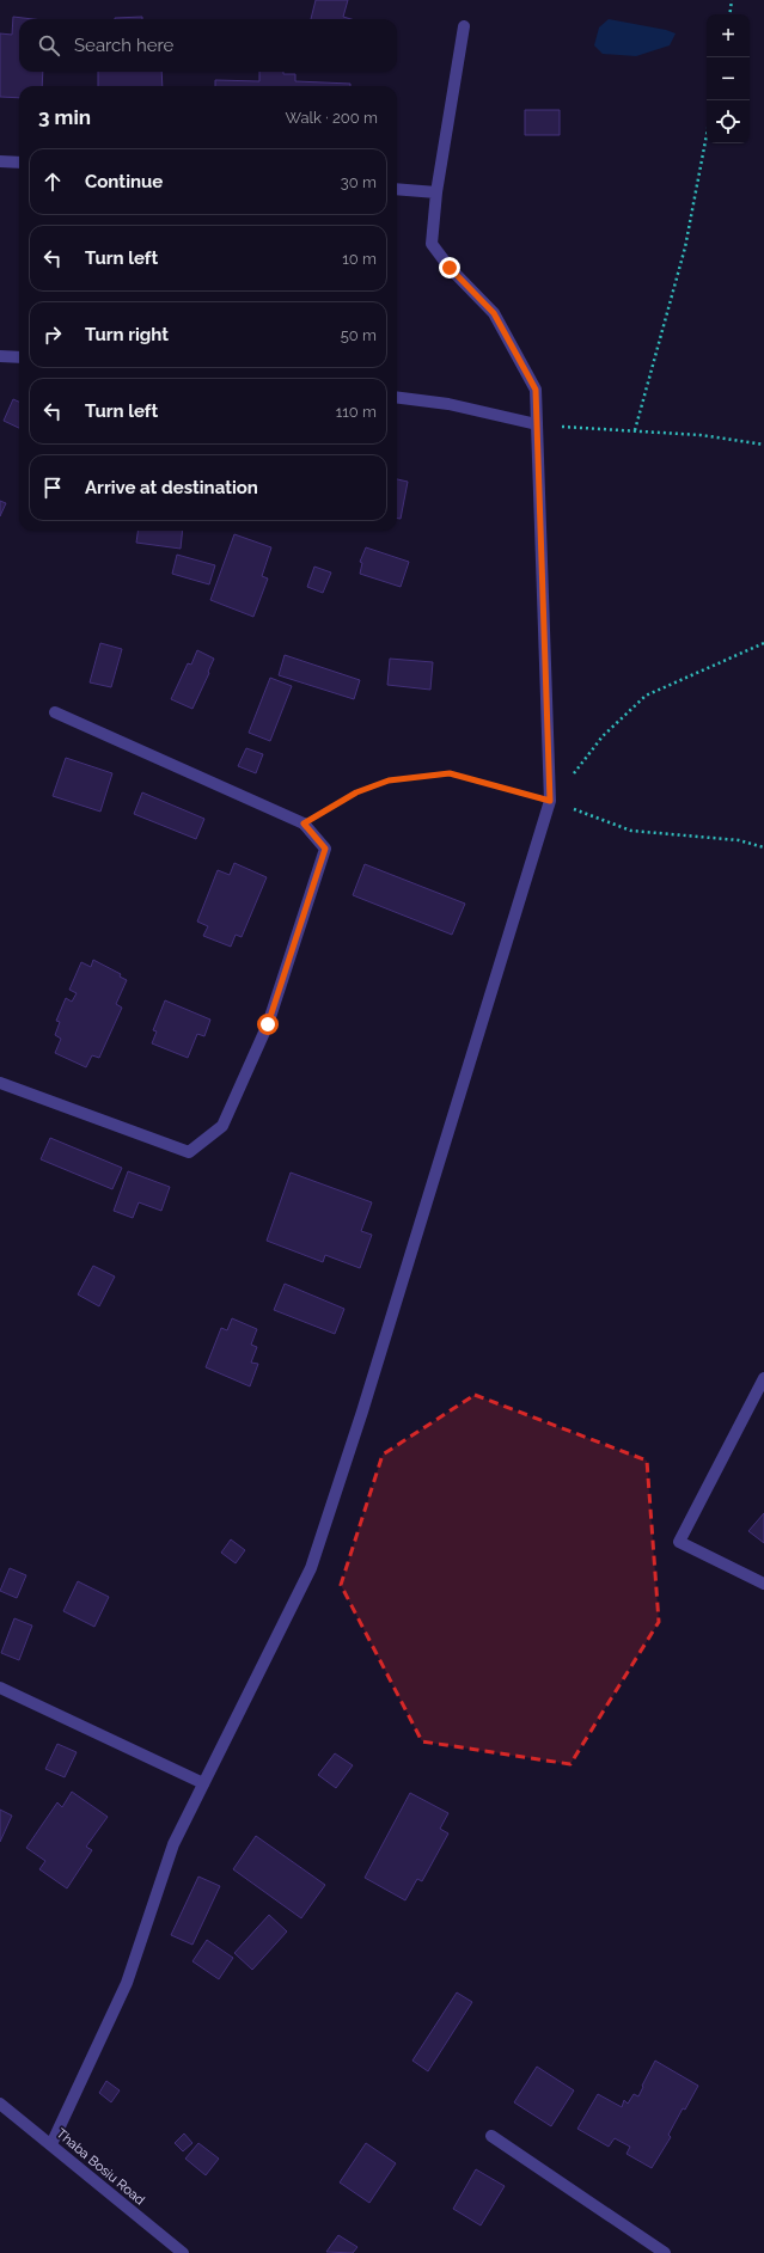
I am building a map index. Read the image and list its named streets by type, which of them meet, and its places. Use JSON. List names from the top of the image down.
{
  "streets": {
    "street": ["Thaba Bosiu Road"]
  },
  "page": {
    "map_buttons": ["+", "−"],
    "search": "Search here",
    "heading": ["3 min", "Walk · 200 m"],
    "list": [
      ["Continue", "30 m"],
      ["Turn left", "10 m"],
      ["Turn right", "50 m"],
      ["Turn left", "110 m"],
      "Arrive at destination"
    ]
  }
}
